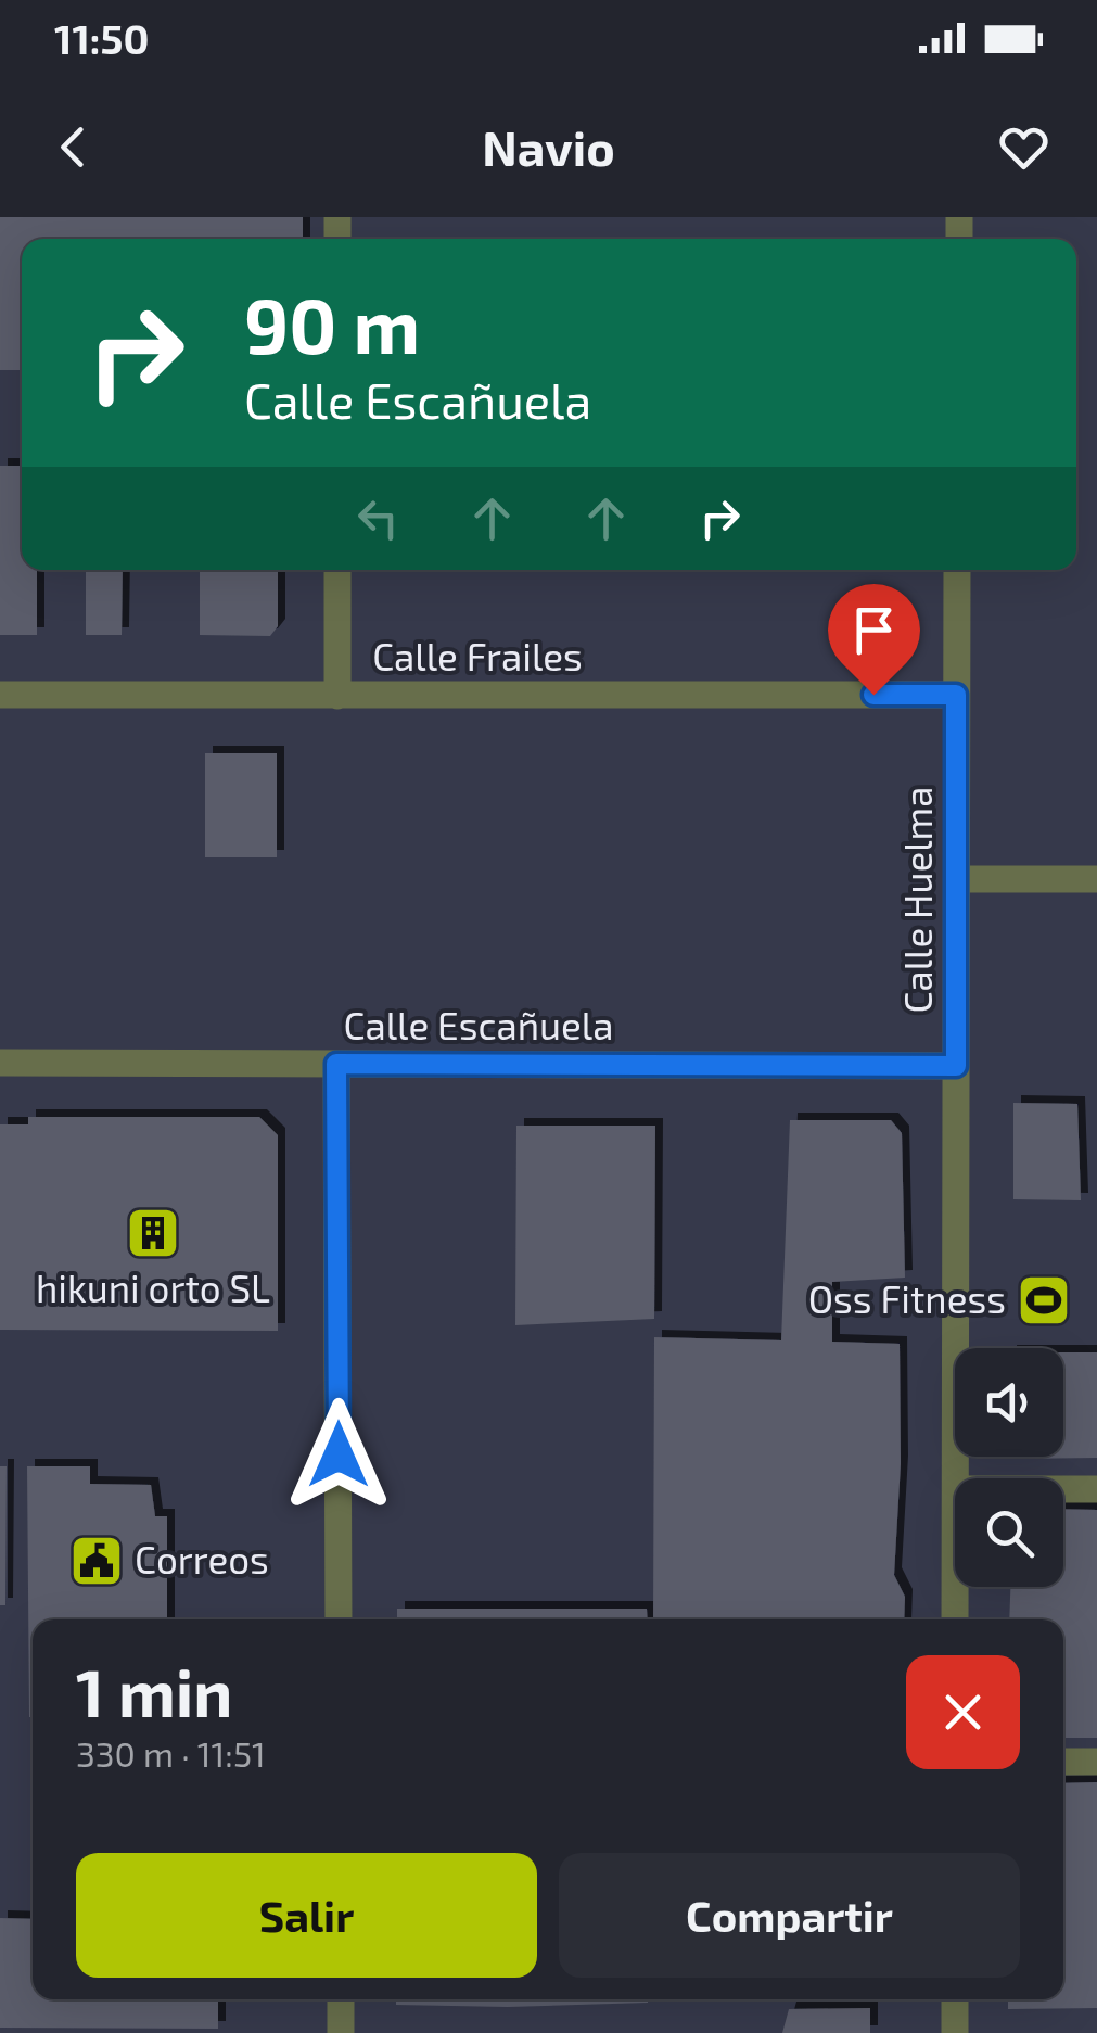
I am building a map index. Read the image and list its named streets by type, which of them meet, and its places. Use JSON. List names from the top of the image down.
{
  "streets": {
    "street": ["Calle Frailes", "Calle Huelma", "Calle Escañuela"]
  },
  "crossings": [
    ["Calle Frailes", "Calle Huelma"],
    ["Calle Huelma", "Calle Escañuela"]
  ],
  "places": {
    "building": ["hikuni orto SL"],
    "sports": ["Oss Fitness"],
    "public building": ["Correos"]
  },
  "page": {
    "status": "11:50",
    "header": "Navio",
    "turn": ["90 m", "Calle Escañuela"],
    "heading": ["1 min", "330 m · 11:51"],
    "buttons": ["Salir", "Compartir"]
  }
}
